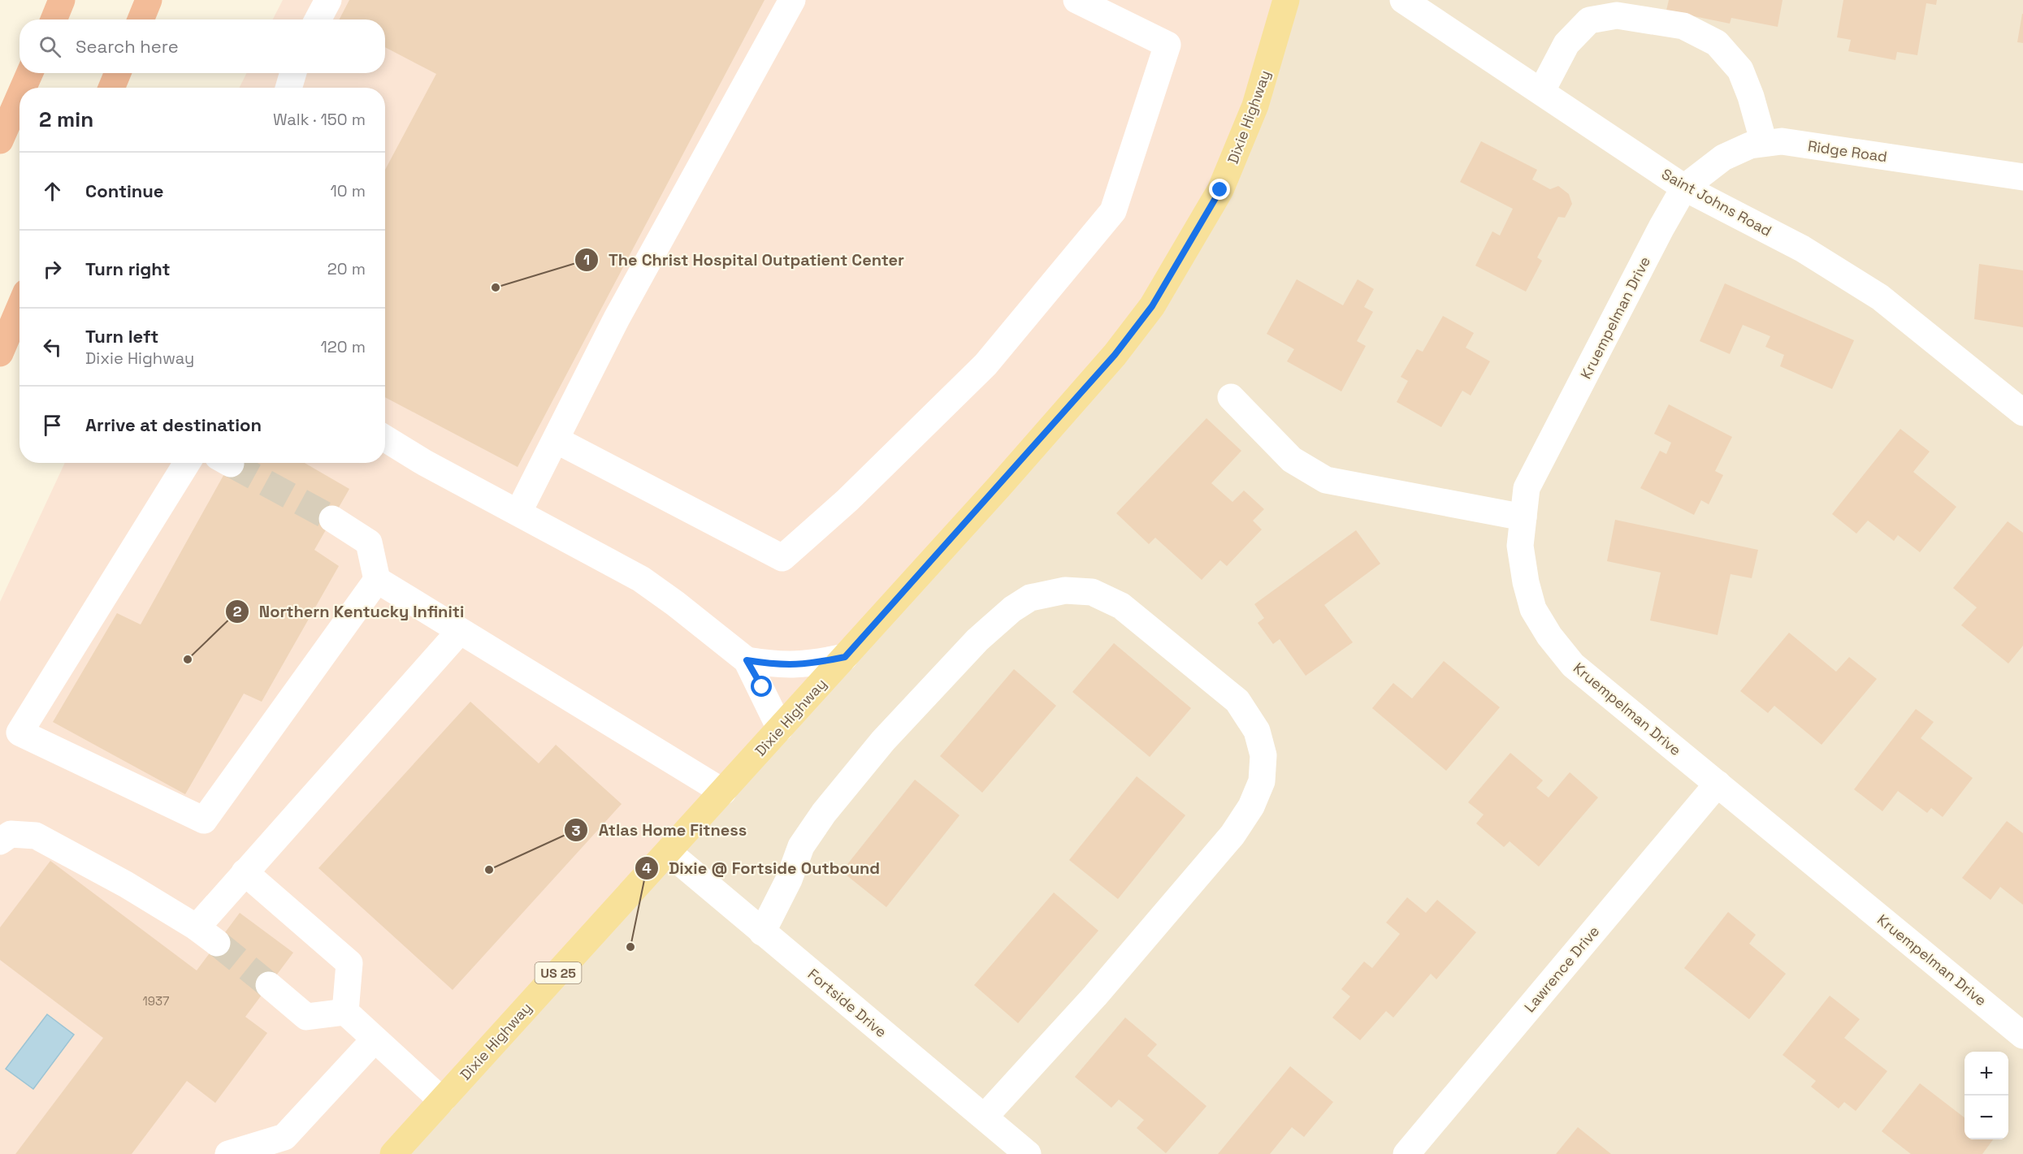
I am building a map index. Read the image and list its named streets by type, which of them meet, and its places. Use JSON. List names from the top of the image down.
{
  "streets": {
    "main road": ["Dixie Highway", "US 25"],
    "street": [
      "Ridge Road",
      "Saint Johns Road",
      "Kruempelman Drive",
      "Lawrence Drive",
      "Fortside Drive"
    ]
  },
  "crossings": [
    ["Dixie Highway", "Fortside Drive"],
    ["Ridge Road", "Saint Johns Road"],
    ["Ridge Road", "Kruempelman Drive"],
    ["Saint Johns Road", "Kruempelman Drive"],
    ["Kruempelman Drive", "Lawrence Drive"]
  ],
  "places": [
    "The Christ Hospital Outpatient Center",
    "Northern Kentucky Infiniti",
    "Atlas Home Fitness",
    "Dixie @ Fortside Outbound"
  ],
  "house_numbers": ["1937"],
  "page": {
    "search": "Search here",
    "heading": ["2 min", "Walk · 150 m"],
    "list": [
      ["Continue", "10 m"],
      ["Turn right", "20 m"],
      ["Turn left", "Dixie Highway", "120 m"],
      "Arrive at destination"
    ],
    "map_buttons": ["+", "−"]
  }
}
